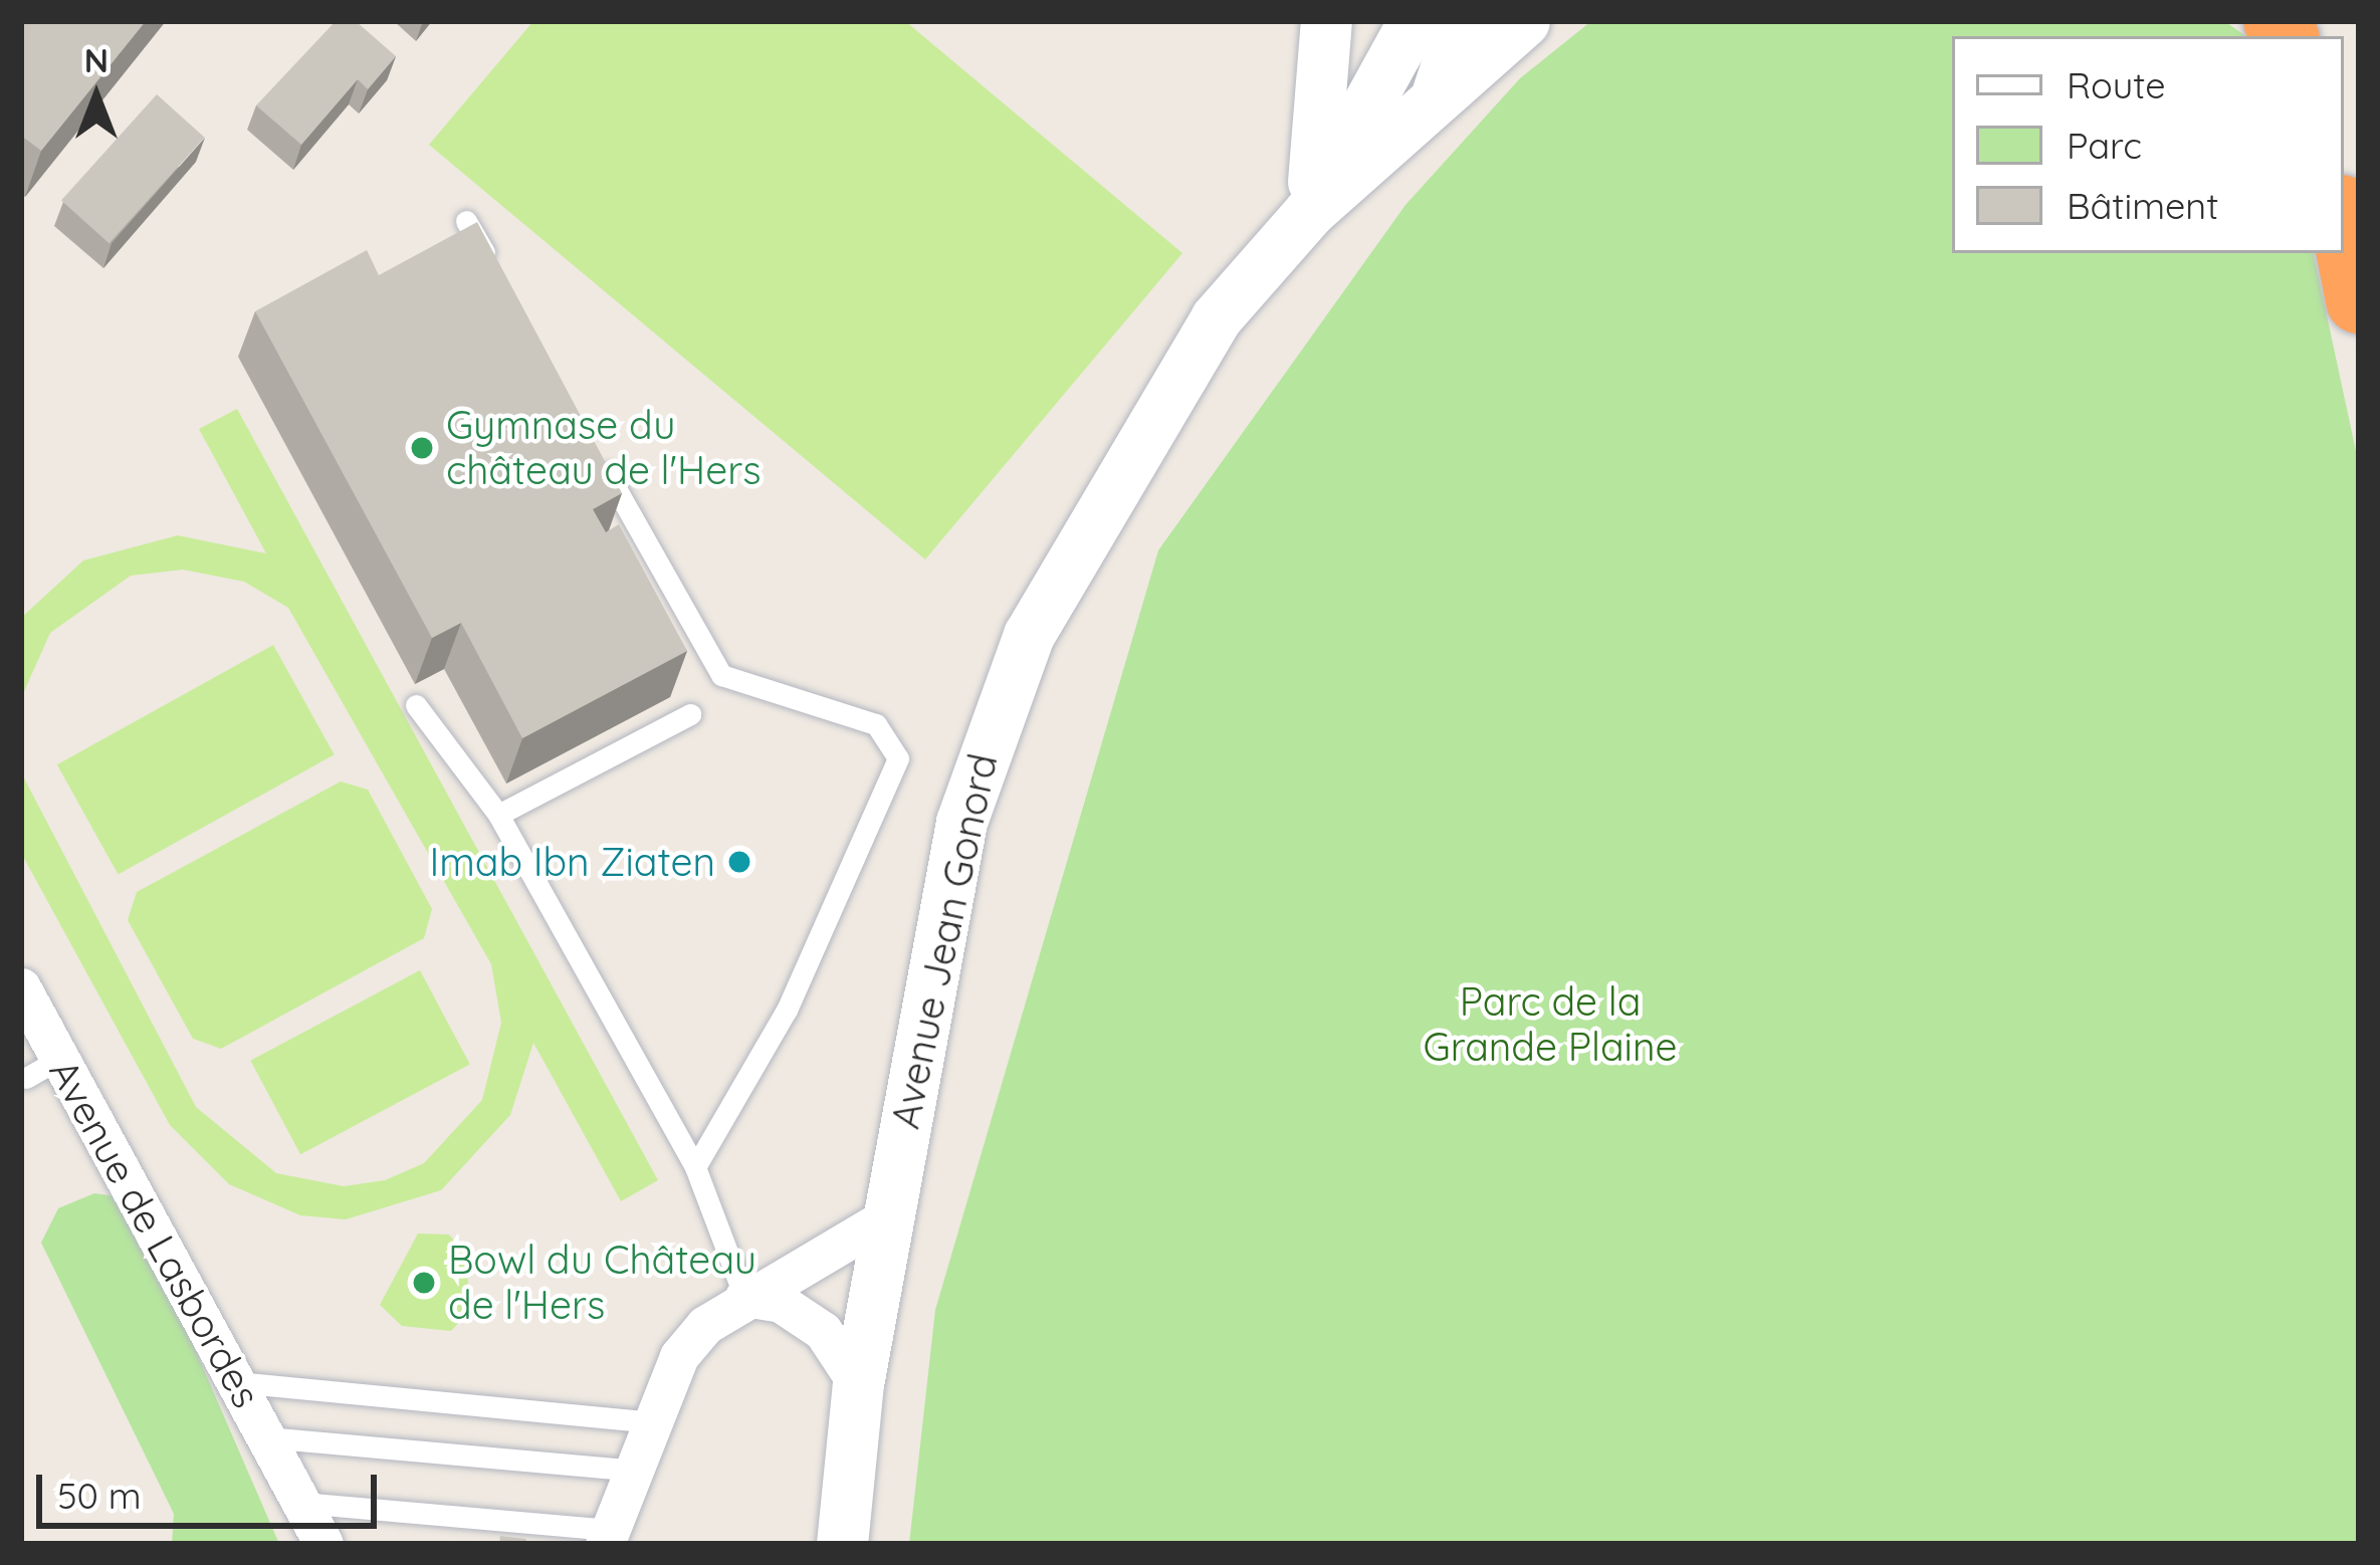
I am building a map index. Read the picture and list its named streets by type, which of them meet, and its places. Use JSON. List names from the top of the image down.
{
  "streets": {
    "street": ["Avenue Jean Gonord", "Avenue de Lasbordes"]
  },
  "parks": ["Parc de la Grande Plaine"],
  "places": ["Gymnase du château de l'Hers", "Imab Ibn Ziaten", "Bowl du Château de l'Hers"],
  "legend": ["Route", "Parc", "Bâtiment"],
  "scale_bar": "50 m",
  "north": "top"
}
